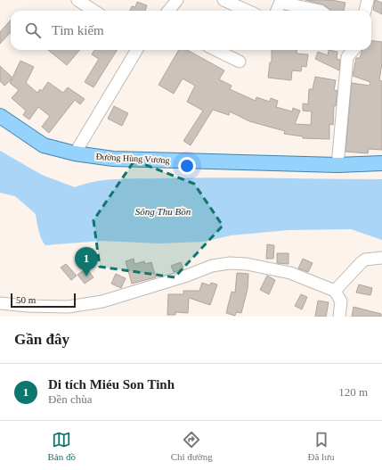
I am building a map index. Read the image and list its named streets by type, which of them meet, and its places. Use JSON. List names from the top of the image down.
{
  "streets": {
    "main road": ["Đường Hùng Vương"]
  },
  "water": ["Sông Thu Bồn"],
  "scale_bar": "50 m",
  "page": {
    "search": "Tìm kiếm",
    "pins": "1",
    "scale": "50 m",
    "heading": "Gần đây",
    "list": [
      {
        "mark": "1",
        "name": "Di tích Miéu Son Tinh",
        "note": "Đền chùa",
        "value": "120 m"
      }
    ],
    "nav": ["Bản đồ", "Chỉ đường", "Đã lưu"]
  }
}
